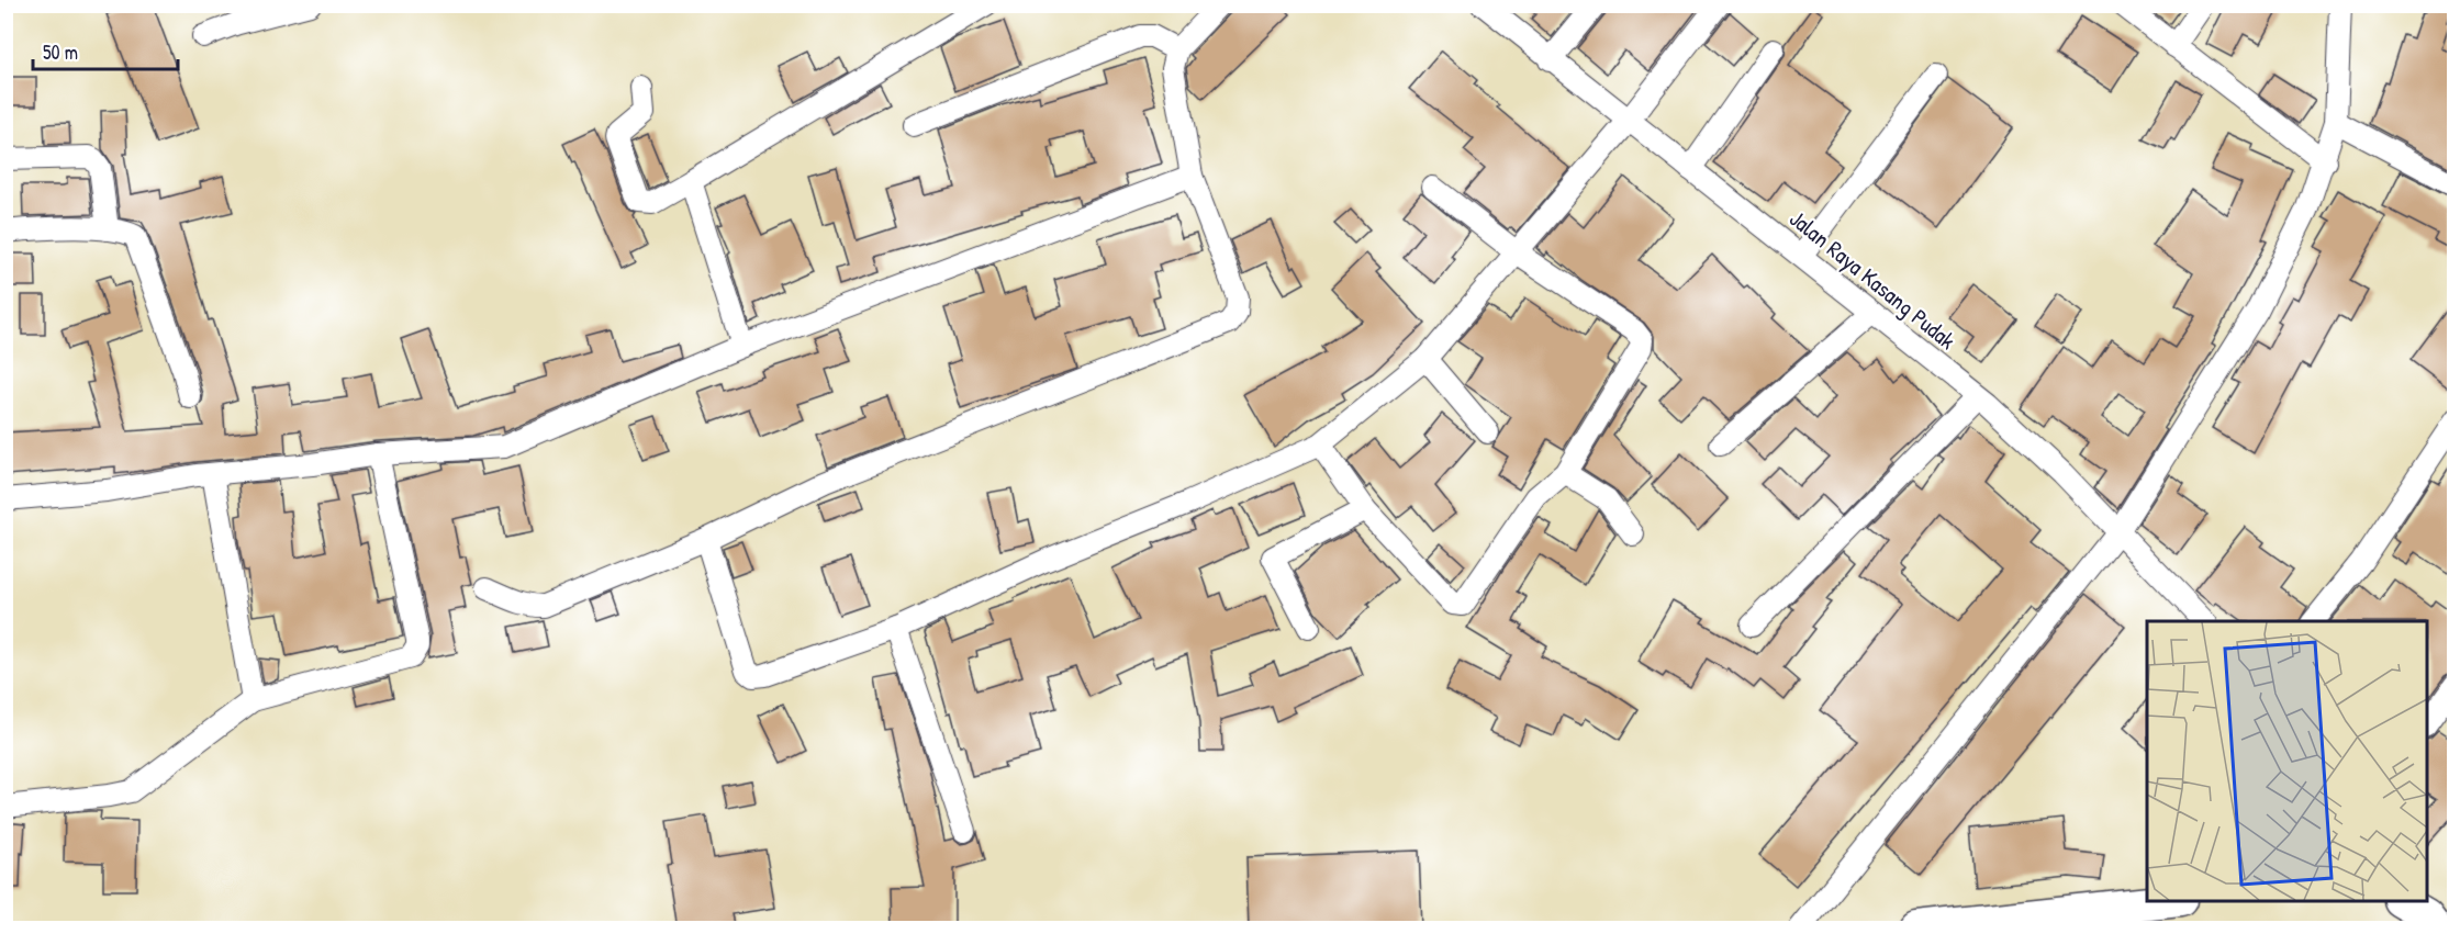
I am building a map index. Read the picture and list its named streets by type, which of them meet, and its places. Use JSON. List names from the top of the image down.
{
  "streets": {
    "street": ["Jalan Raya Kasang Pudak"]
  },
  "scale_bar": "50 m"
}
